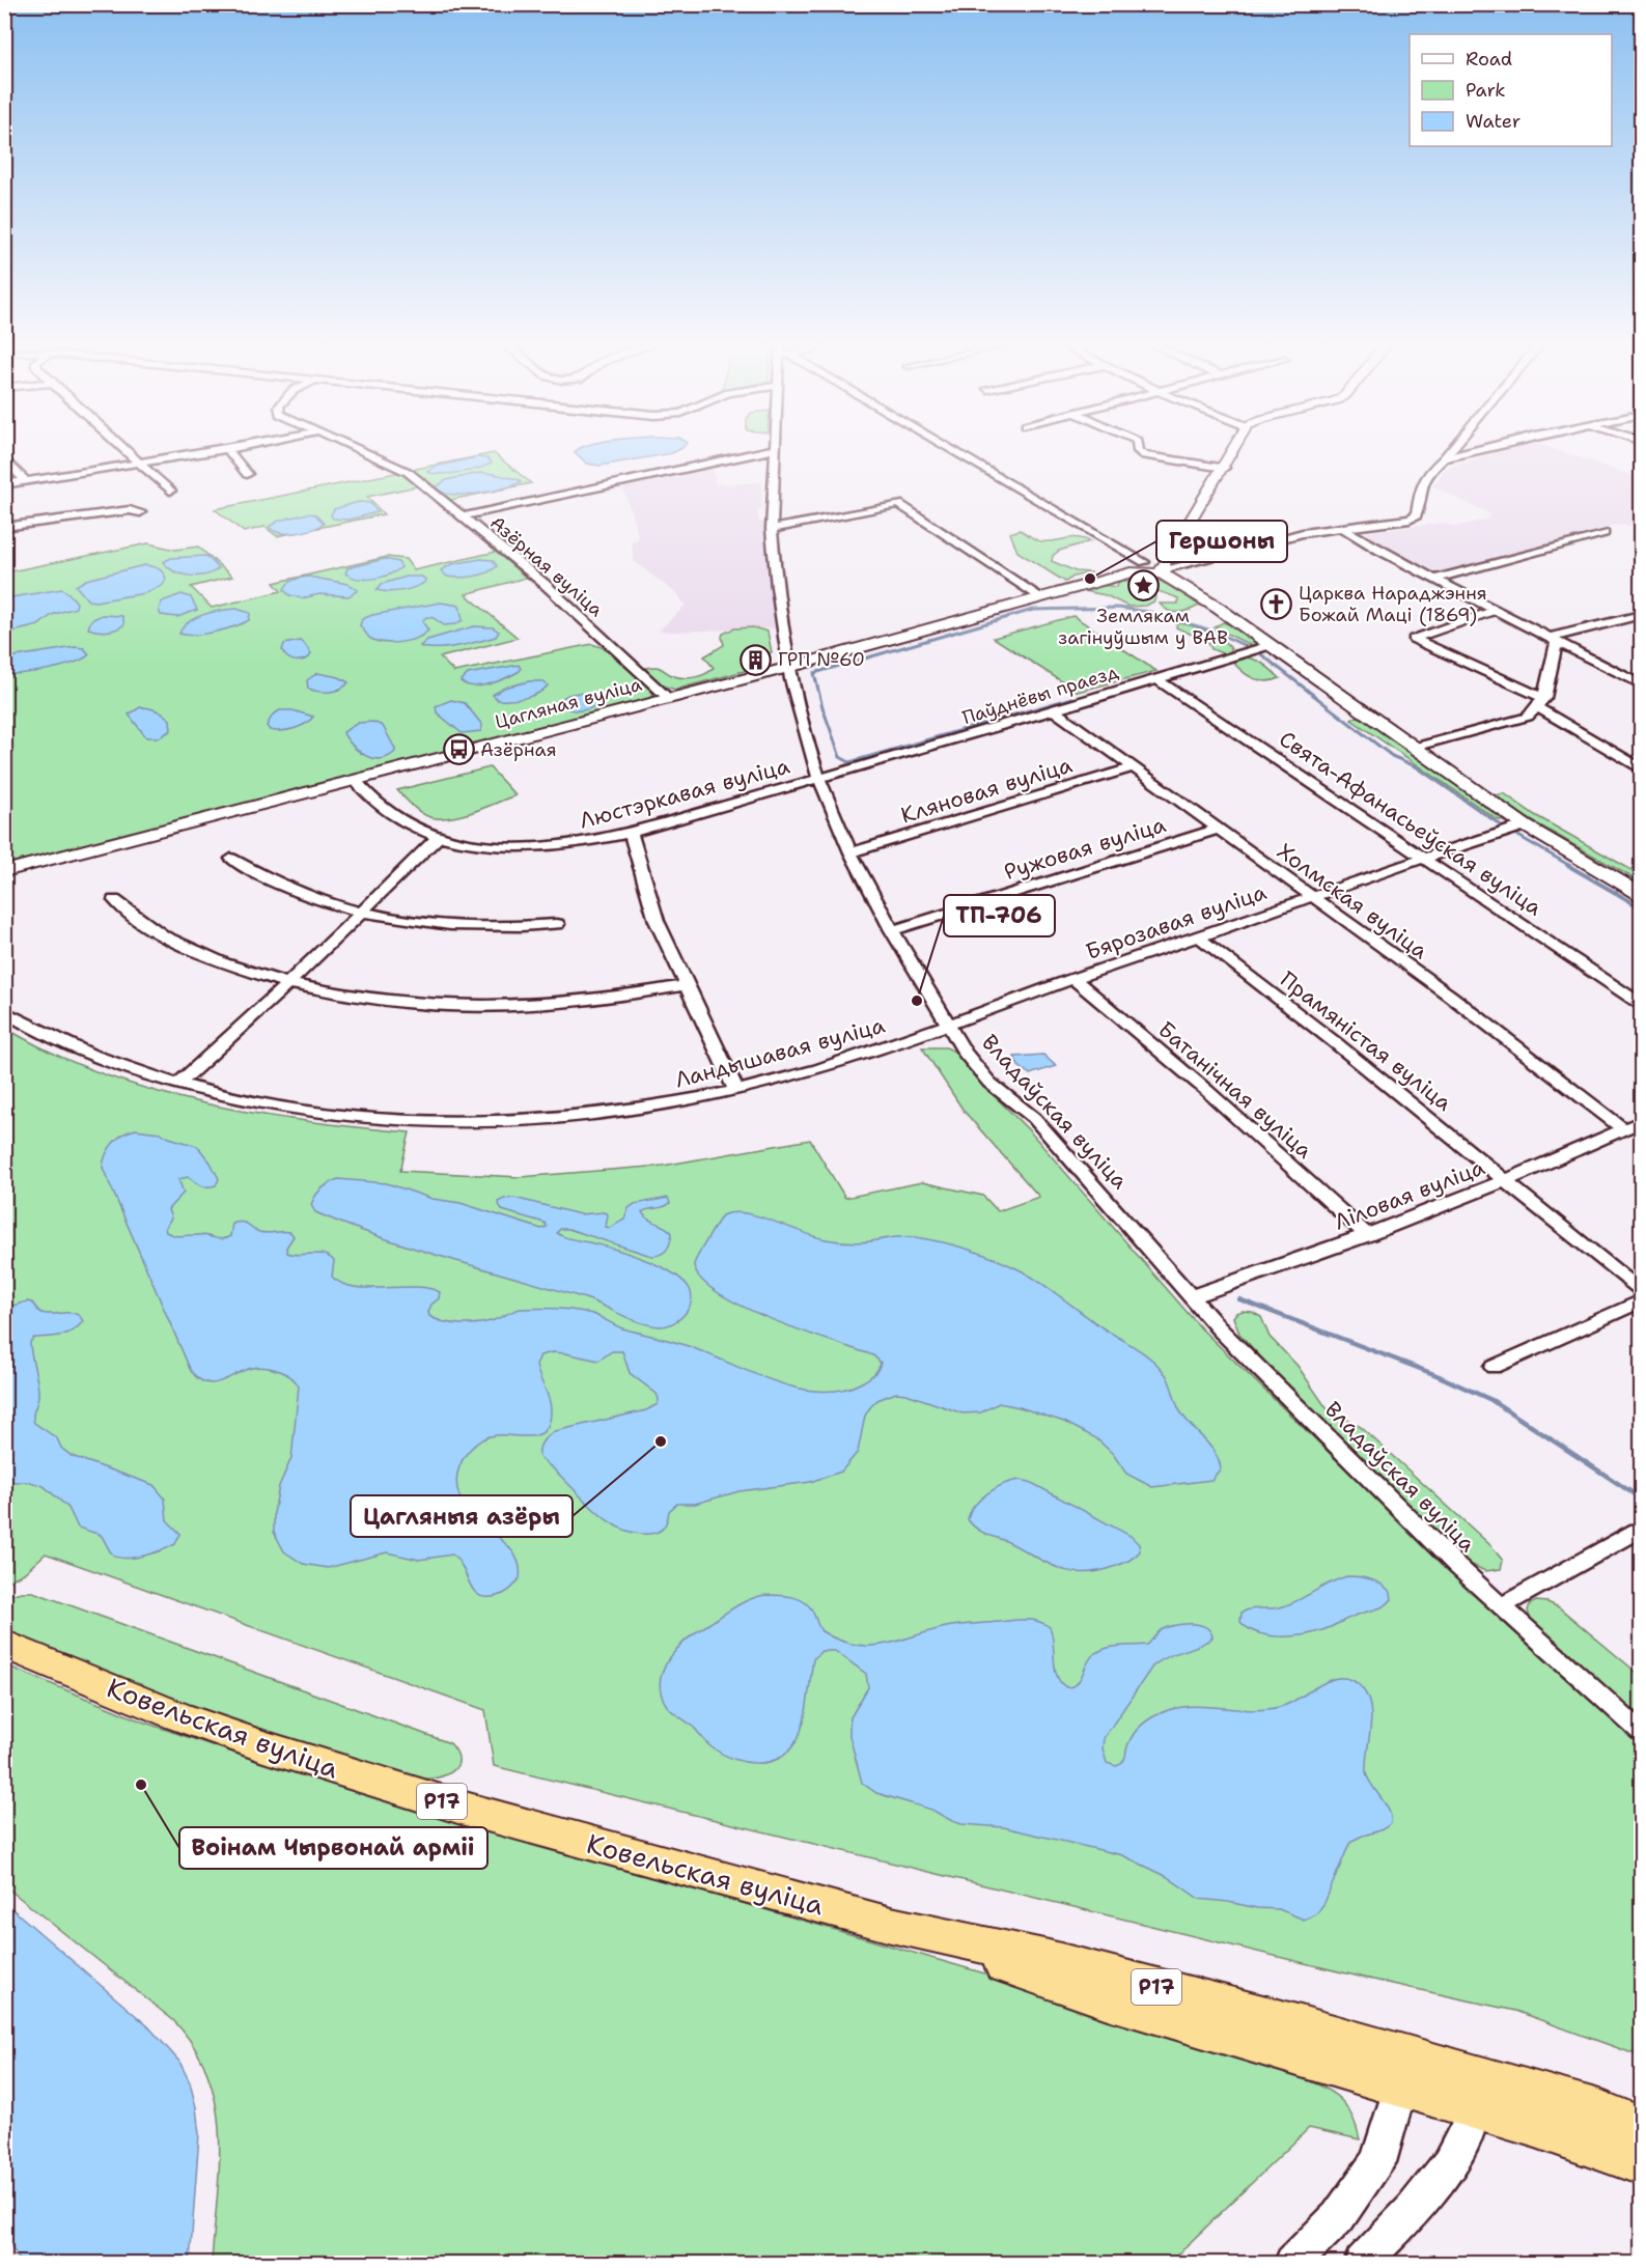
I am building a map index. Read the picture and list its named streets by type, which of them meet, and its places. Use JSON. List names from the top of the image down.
{
  "streets": {
    "highway": ["Ковельская вуліца", "Р17"],
    "street": [
      "Азёрная вуліца",
      "Паўднёвы праезд",
      "Цагляная вуліца",
      "Кляновая вуліца",
      "Люстэркавая вуліца",
      "Свята-Афанасьеўская вуліца",
      "Ружовая вуліца",
      "Холмская вуліца",
      "Бярозавая вуліца",
      "Прамяністая вуліца",
      "Ландышавая вуліца",
      "Батанічная вуліца",
      "Владаўская вуліца",
      "Ліловая вуліца"
    ]
  },
  "crossings": [
    ["Азёрная вуліца", "Цагляная вуліца"],
    ["Паўднёвы праезд", "Люстэркавая вуліца"],
    ["Паўднёвы праезд", "Свята-Афанасьеўская вуліца"],
    ["Паўднёвы праезд", "Холмская вуліца"],
    ["Паўднёвы праезд", "Владаўская вуліца"],
    ["Цагляная вуліца", "Люстэркавая вуліца"],
    ["Цагляная вуліца", "Владаўская вуліца"],
    ["Кляновая вуліца", "Холмская вуліца"],
    ["Кляновая вуліца", "Владаўская вуліца"],
    ["Люстэркавая вуліца", "Владаўская вуліца"],
    ["Свята-Афанасьеўская вуліца", "Бярозавая вуліца"],
    ["Ружовая вуліца", "Холмская вуліца"],
    ["Ружовая вуліца", "Владаўская вуліца"],
    ["Холмская вуліца", "Бярозавая вуліца"],
    ["Холмская вуліца", "Ліловая вуліца"],
    ["Бярозавая вуліца", "Прамяністая вуліца"],
    ["Бярозавая вуліца", "Ландышавая вуліца"],
    ["Бярозавая вуліца", "Батанічная вуліца"],
    ["Бярозавая вуліца", "Владаўская вуліца"],
    ["Прамяністая вуліца", "Ліловая вуліца"],
    ["Ландышавая вуліца", "Владаўская вуліца"],
    ["Батанічная вуліца", "Ліловая вуліца"],
    ["Владаўская вуліца", "Ліловая вуліца"],
    ["Ковельская вуліца", "Р17"]
  ],
  "places": {
    "other": [
      "Гершоны",
      "ТП-706",
      "Цагляныя азёры",
      "Воінам Чырвонай арміі"
    ],
    "place": ["Землякам загінуўшым у ВАВ"],
    "church": ["Царква Нараджэння Божай Маці (1869)"],
    "building": ["ГРП №60"],
    "bus stop": ["Азёрная"]
  },
  "legend": ["Road", "Park", "Water"]
}
